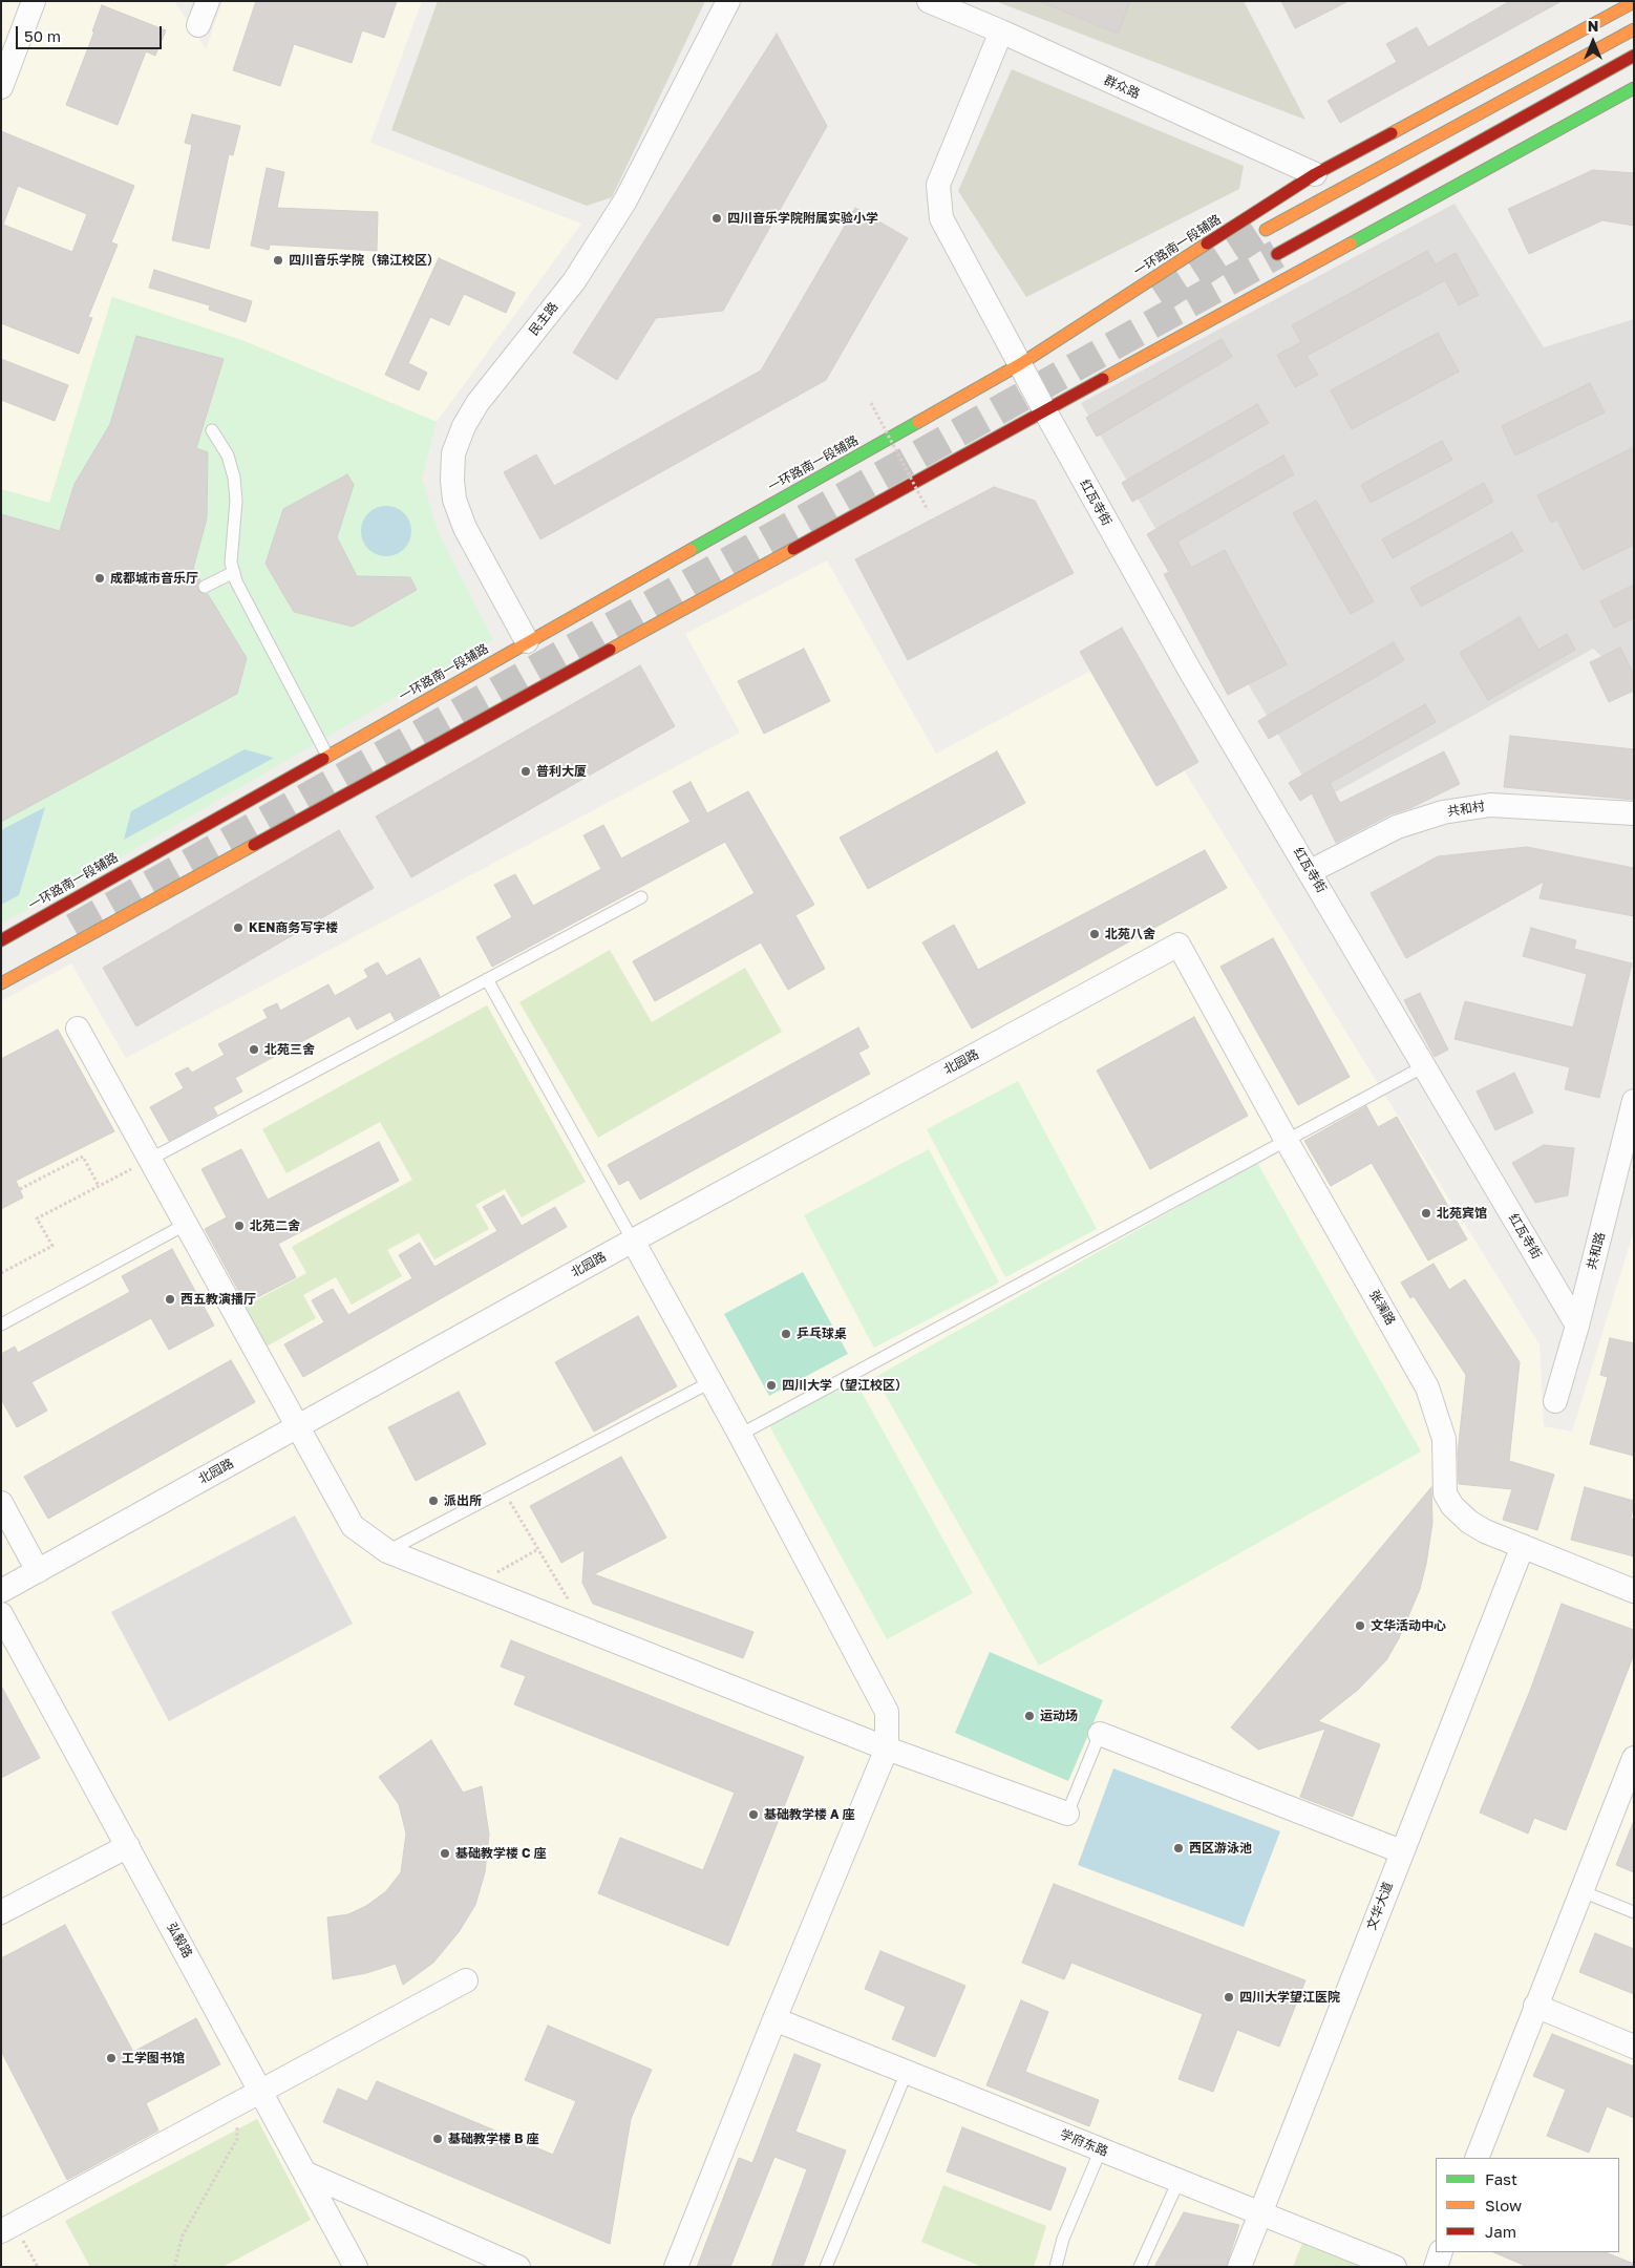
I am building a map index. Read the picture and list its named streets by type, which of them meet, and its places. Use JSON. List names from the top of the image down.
{
  "streets": {
    "main road": ["一环路南一段辅路"],
    "street": [
      "群众路",
      "民主路",
      "红瓦寺街",
      "共和村",
      "北园路",
      "共和路",
      "张澜路",
      "文华大道",
      "弘毅路",
      "学府东路"
    ]
  },
  "crossings": [
    ["群众路", "一环路南一段辅路"],
    ["群众路", "红瓦寺街"],
    ["一环路南一段辅路", "民主路"],
    ["一环路南一段辅路", "红瓦寺街"],
    ["红瓦寺街", "共和村"],
    ["红瓦寺街", "共和路"],
    ["北园路", "张澜路"],
    ["张澜路", "文华大道"],
    ["文华大道", "学府东路"]
  ],
  "places": [
    "四川音乐学院附属实验小学",
    "四川音乐学院（锦江校区）",
    "成都城市音乐厅",
    "普利大厦",
    "KEN商务写字楼",
    "北苑八舍",
    "北苑三舍",
    "北苑宾馆",
    "北苑二舍",
    "西五教演播厅",
    "乒乓球桌",
    "四川大学（望江校区）",
    "派出所",
    "文华活动中心",
    "运动场",
    "基础教学楼 A 座",
    "西区游泳池",
    "基础教学楼 C 座",
    "四川大学望江医院",
    "工学图书馆",
    "基础教学楼 B 座"
  ],
  "legend": ["Fast", "Slow", "Jam"],
  "scale_bar": "50 m",
  "north": "top"
}
